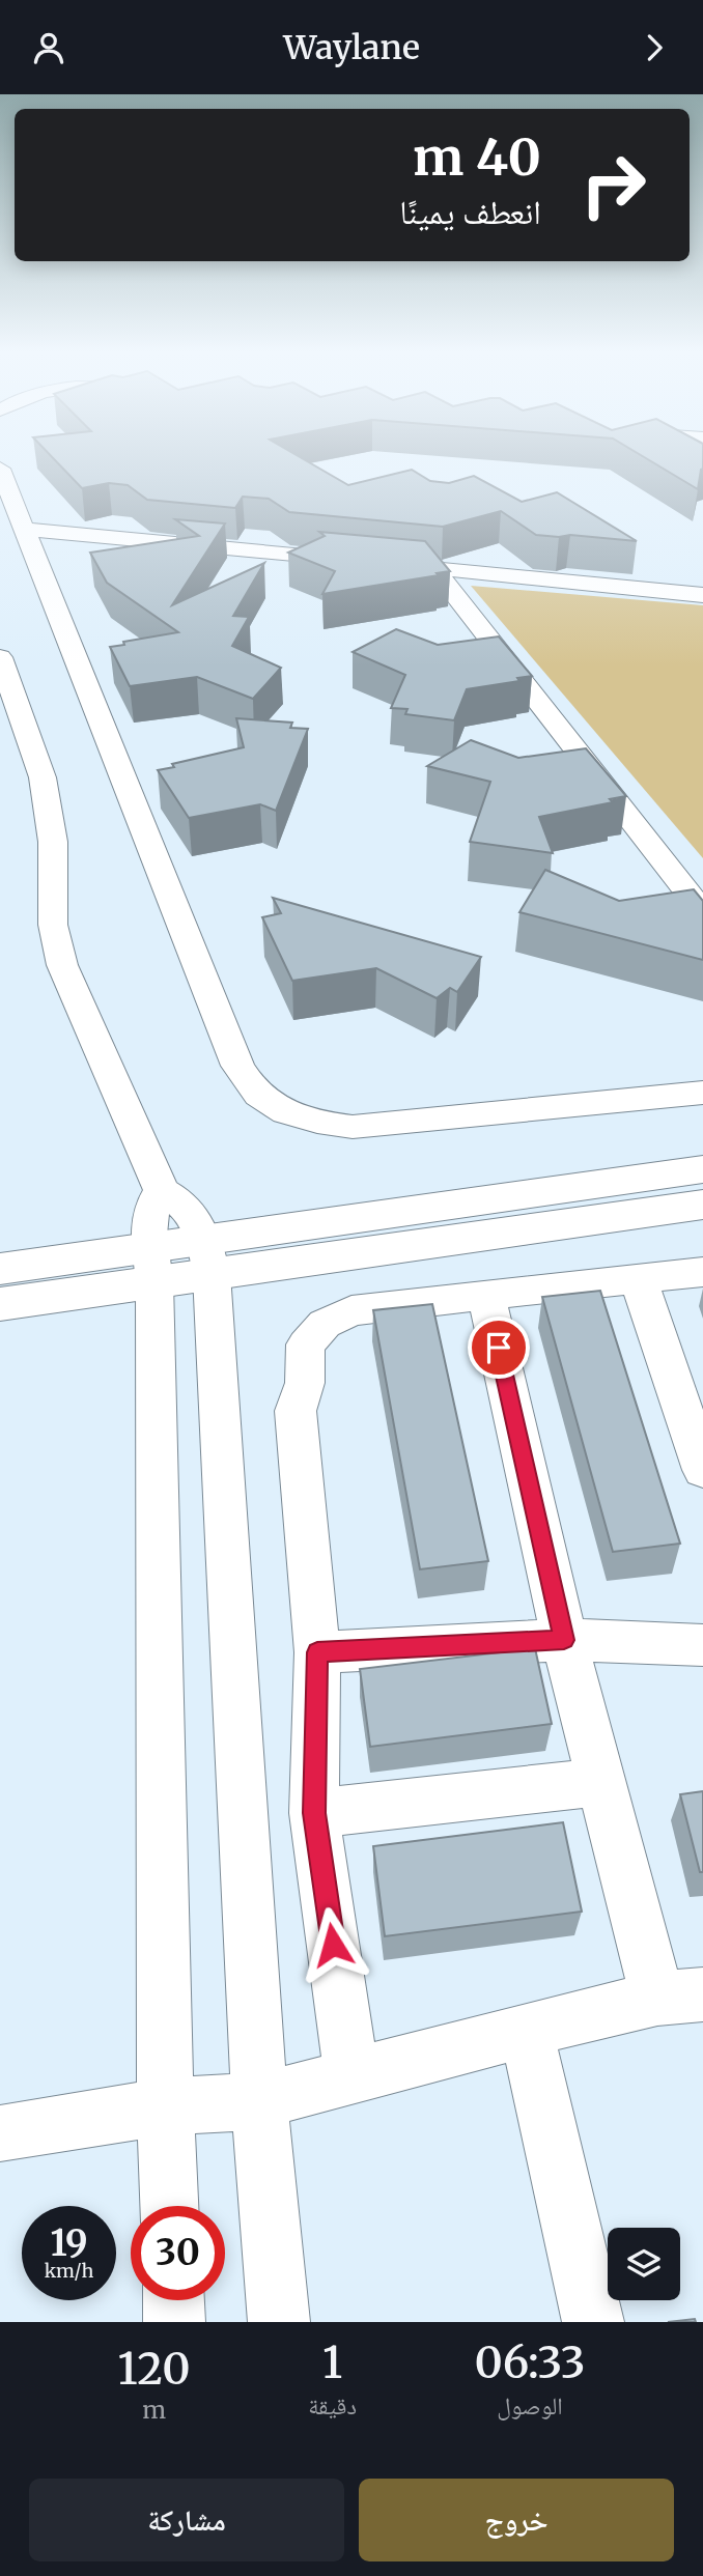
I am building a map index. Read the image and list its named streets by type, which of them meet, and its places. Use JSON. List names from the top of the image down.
{
  "page": {
    "header": "Waylane",
    "turn": ["40 m", "انعطف يمينًا"],
    "speed": "19 km/h",
    "limit": "30",
    "eta": [
      "06:33",
      "الوصول",
      "1",
      "دقيقة",
      "120",
      "m"
    ],
    "buttons": ["خروج", "مشاركة"]
  }
}
